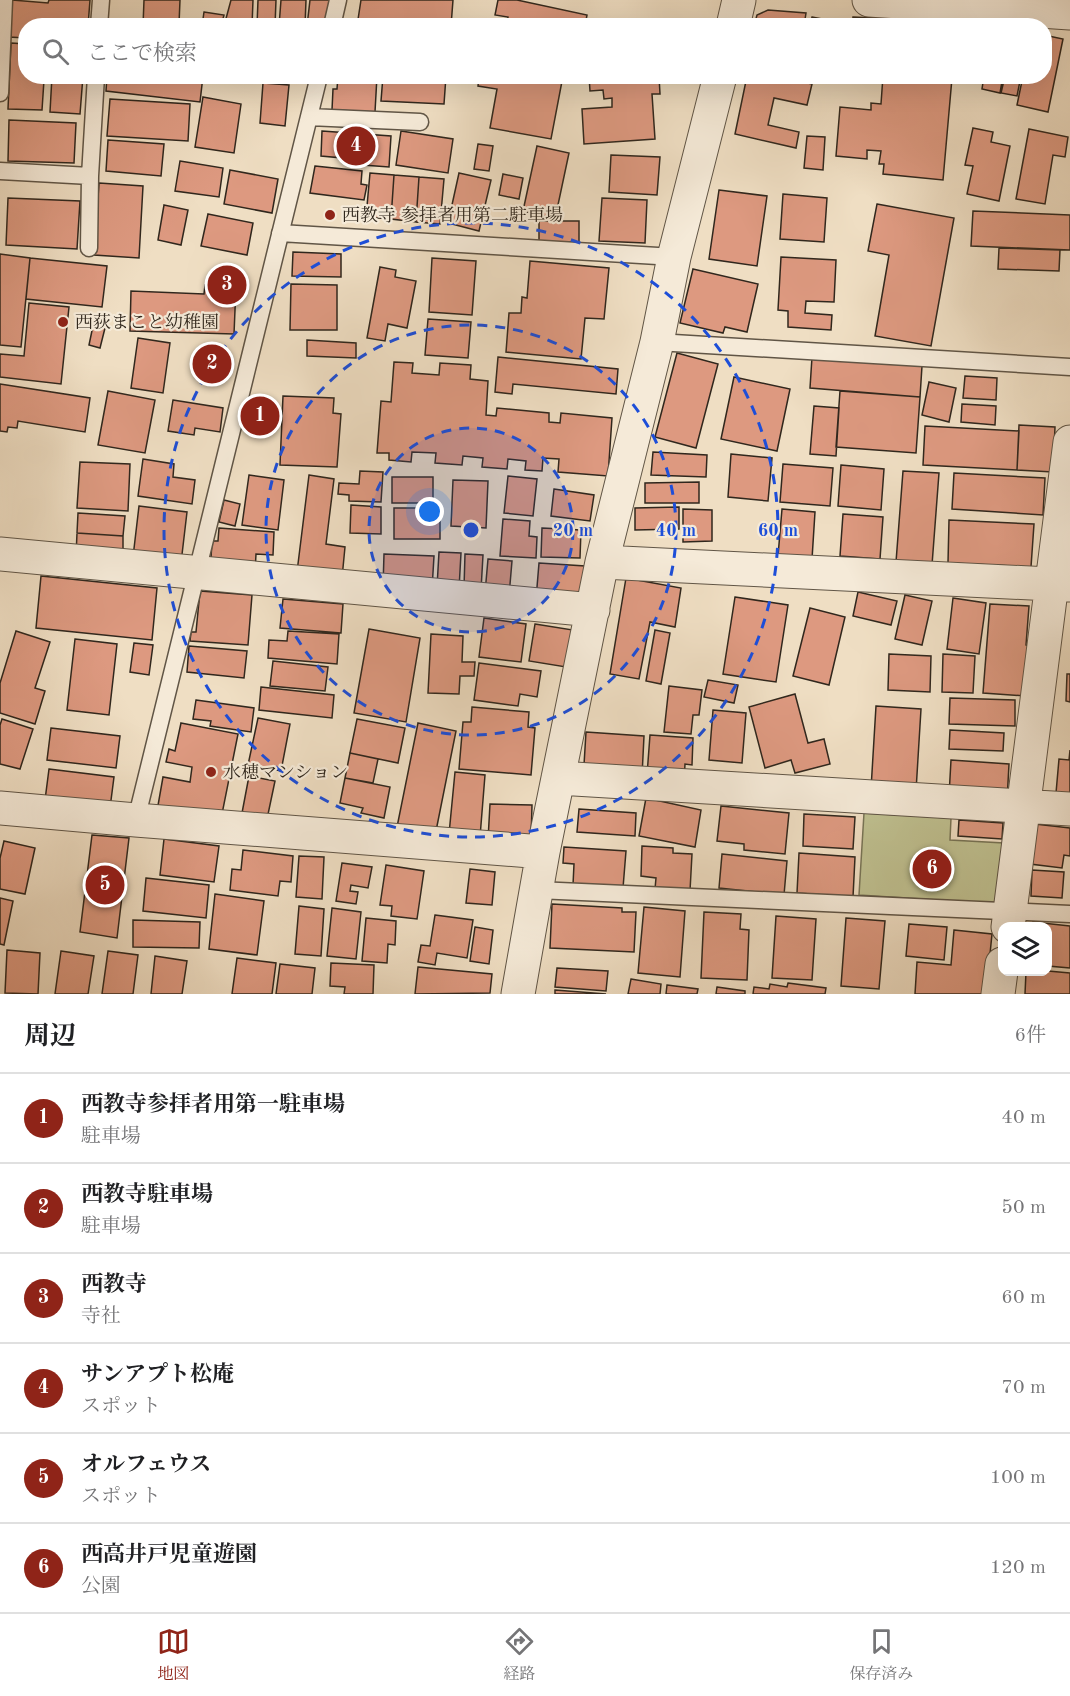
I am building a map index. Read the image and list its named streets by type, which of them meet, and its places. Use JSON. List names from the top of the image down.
{
  "places": ["西教寺 参拝者用第二駐車場", "西荻まこと幼稚園", "水穂マンション"],
  "page": {
    "search": "ここで検索",
    "pins": [
      "4",
      "3",
      "2",
      "1",
      "6",
      "5"
    ],
    "heading": ["周辺", "6件"],
    "list": [
      {
        "mark": "1",
        "name": "西教寺参拝者用第一駐車場",
        "note": "駐車場",
        "value": "40 m"
      },
      {
        "mark": "2",
        "name": "西教寺駐車場",
        "note": "駐車場",
        "value": "50 m"
      },
      {
        "mark": "3",
        "name": "西教寺",
        "note": "寺社",
        "value": "60 m"
      },
      {
        "mark": "4",
        "name": "サンアプト松庵",
        "note": "スポット",
        "value": "70 m"
      },
      {
        "mark": "5",
        "name": "オルフェウス",
        "note": "スポット",
        "value": "100 m"
      },
      {
        "mark": "6",
        "name": "西高井戸児童遊園",
        "note": "公園",
        "value": "120 m"
      }
    ],
    "nav": ["地図", "経路", "保存済み"]
  },
  "rings": ["20 m", "40 m", "60 m"]
}
